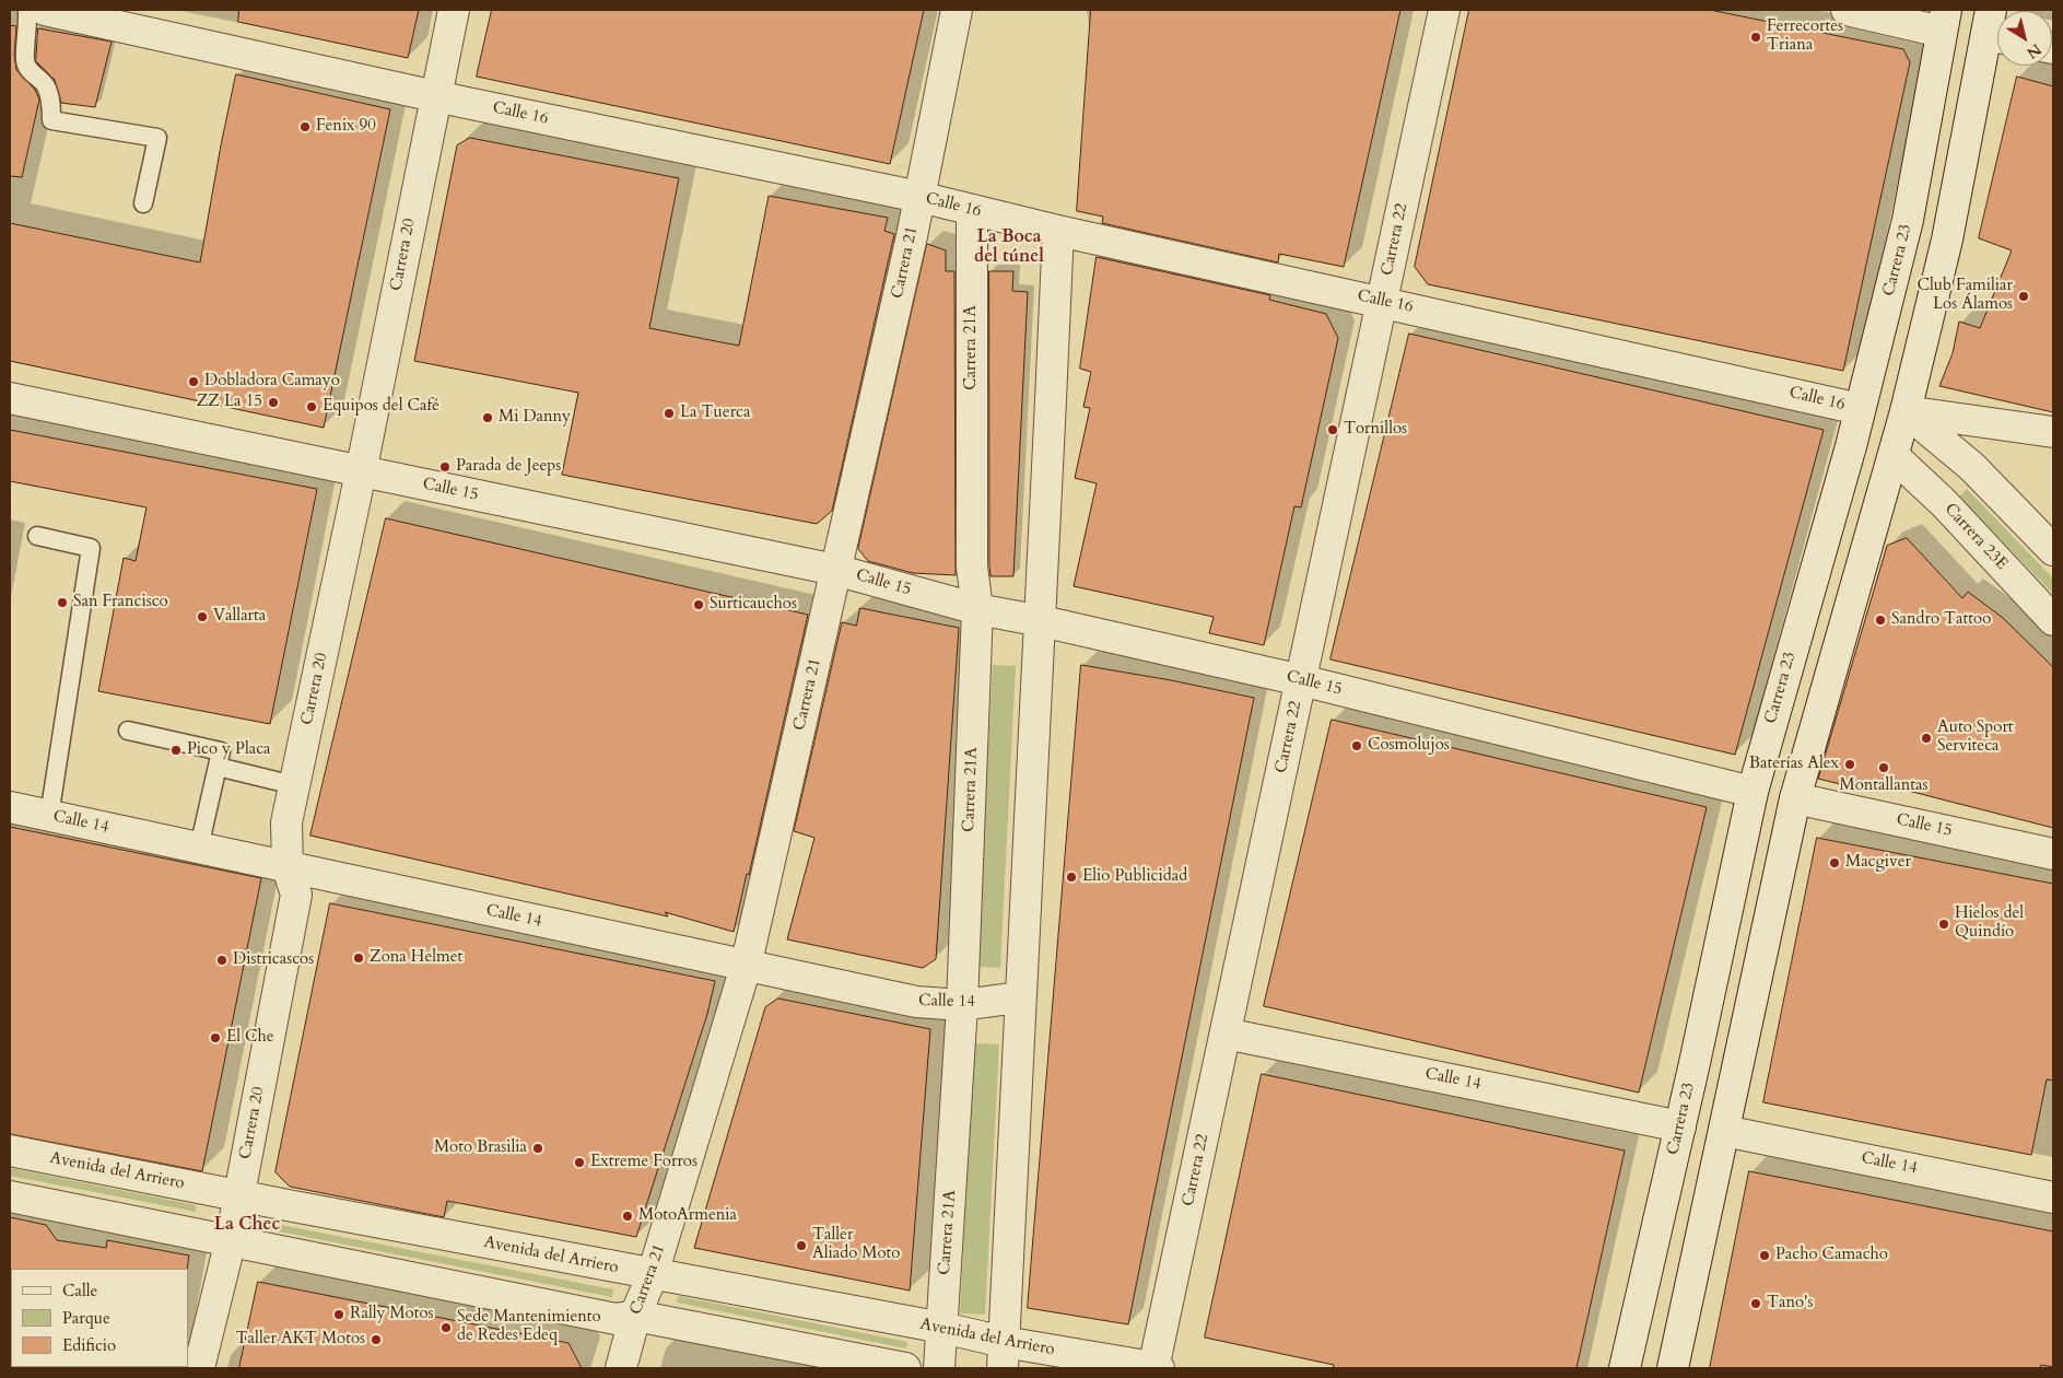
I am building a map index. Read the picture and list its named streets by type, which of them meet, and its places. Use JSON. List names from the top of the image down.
{
  "streets": {
    "street": [
      "Calle 16",
      "Carrera 22",
      "Carrera 20",
      "Carrera 23",
      "Carrera 21",
      "Carrera 21A",
      "Calle 15",
      "Carrera 23E",
      "Calle 14",
      "Avenida del Arriero"
    ]
  },
  "crossings": [
    ["Calle 16", "Carrera 22"],
    ["Calle 16", "Carrera 20"],
    ["Calle 16", "Carrera 23"],
    ["Calle 16", "Carrera 21"],
    ["Calle 16", "Carrera 21A"],
    ["Carrera 22", "Calle 15"],
    ["Carrera 22", "Calle 14"],
    ["Carrera 22", "Avenida del Arriero"],
    ["Carrera 20", "Calle 15"],
    ["Carrera 20", "Calle 14"],
    ["Carrera 20", "Avenida del Arriero"],
    ["Carrera 23", "Calle 15"],
    ["Carrera 23", "Calle 14"],
    ["Carrera 21", "Calle 15"],
    ["Carrera 21", "Calle 14"],
    ["Carrera 21", "Avenida del Arriero"],
    ["Carrera 21A", "Calle 15"],
    ["Carrera 21A", "Calle 14"],
    ["Carrera 21A", "Avenida del Arriero"]
  ],
  "districts": ["La Boca del túnel", "La Chec"],
  "places": [
    "Ferrecortes Triana",
    "Fenix 90",
    "Club Familiar Los Álamos",
    "Dobladora Camayo",
    "ZZ La 15",
    "Equipos del Café",
    "La Tuerca",
    "Mi Danny",
    "Tornillos",
    "Parada de Jeeps",
    "San Francisco",
    "Surticauchos",
    "Vallarta",
    "Sandro Tattoo",
    "Auto Sport Serviteca",
    "Cosmolujos",
    "Pico y Placa",
    "Baterías Alex",
    "Montallantas",
    "Macgiver",
    "Elio Publicidad",
    "Hielos del Quindío",
    "Zona Helmet",
    "Districascos",
    "El Che",
    "Moto Brasilia",
    "Extreme Forros",
    "MotoArmenia",
    "Taller Aliado Moto",
    "Pacho Camacho",
    "Tano's",
    "Rally Motos",
    "Sede Mantenimiento de Redes Edeq",
    "Taller AKT Motos"
  ],
  "legend": ["Calle", "Parque", "Edificio"],
  "north": "bottom right"
}
